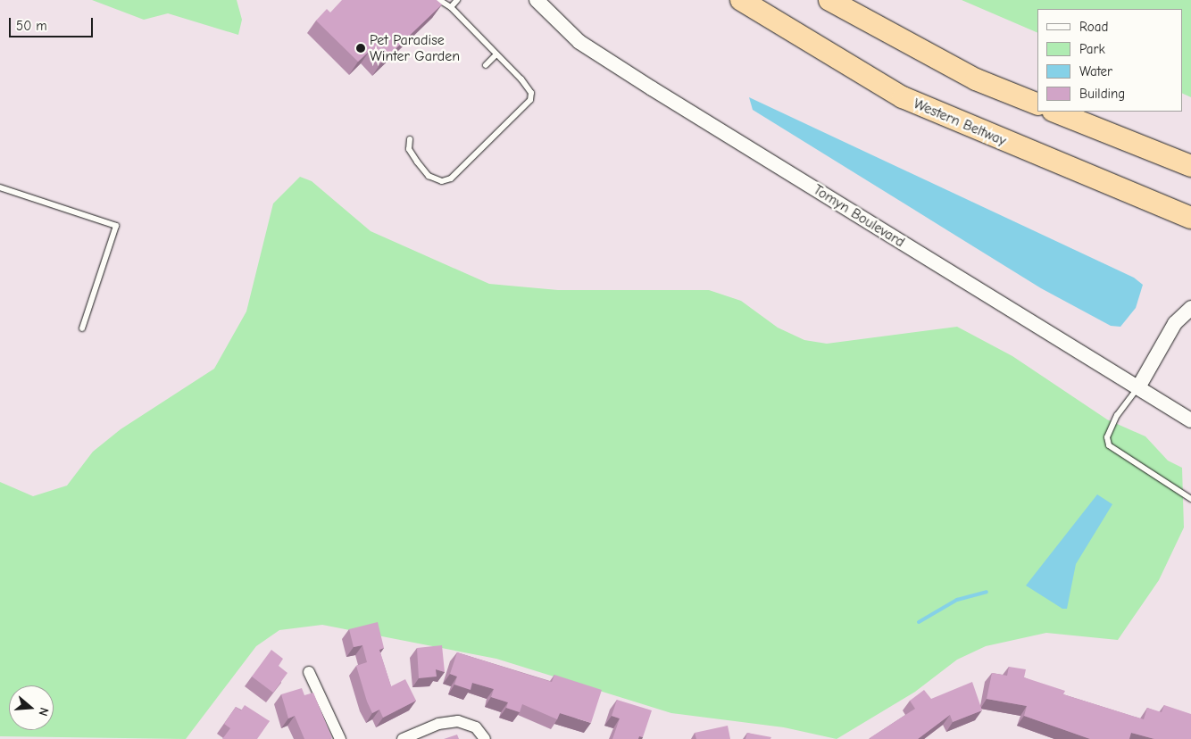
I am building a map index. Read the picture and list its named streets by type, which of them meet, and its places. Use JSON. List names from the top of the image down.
{
  "streets": {
    "highway": ["Western Beltway"],
    "street": ["Tomyn Boulevard"]
  },
  "places": ["Pet Paradise Winter Garden"],
  "legend": [
    "Road",
    "Park",
    "Water",
    "Building"
  ],
  "scale_bar": "50 m",
  "north": "right"
}
